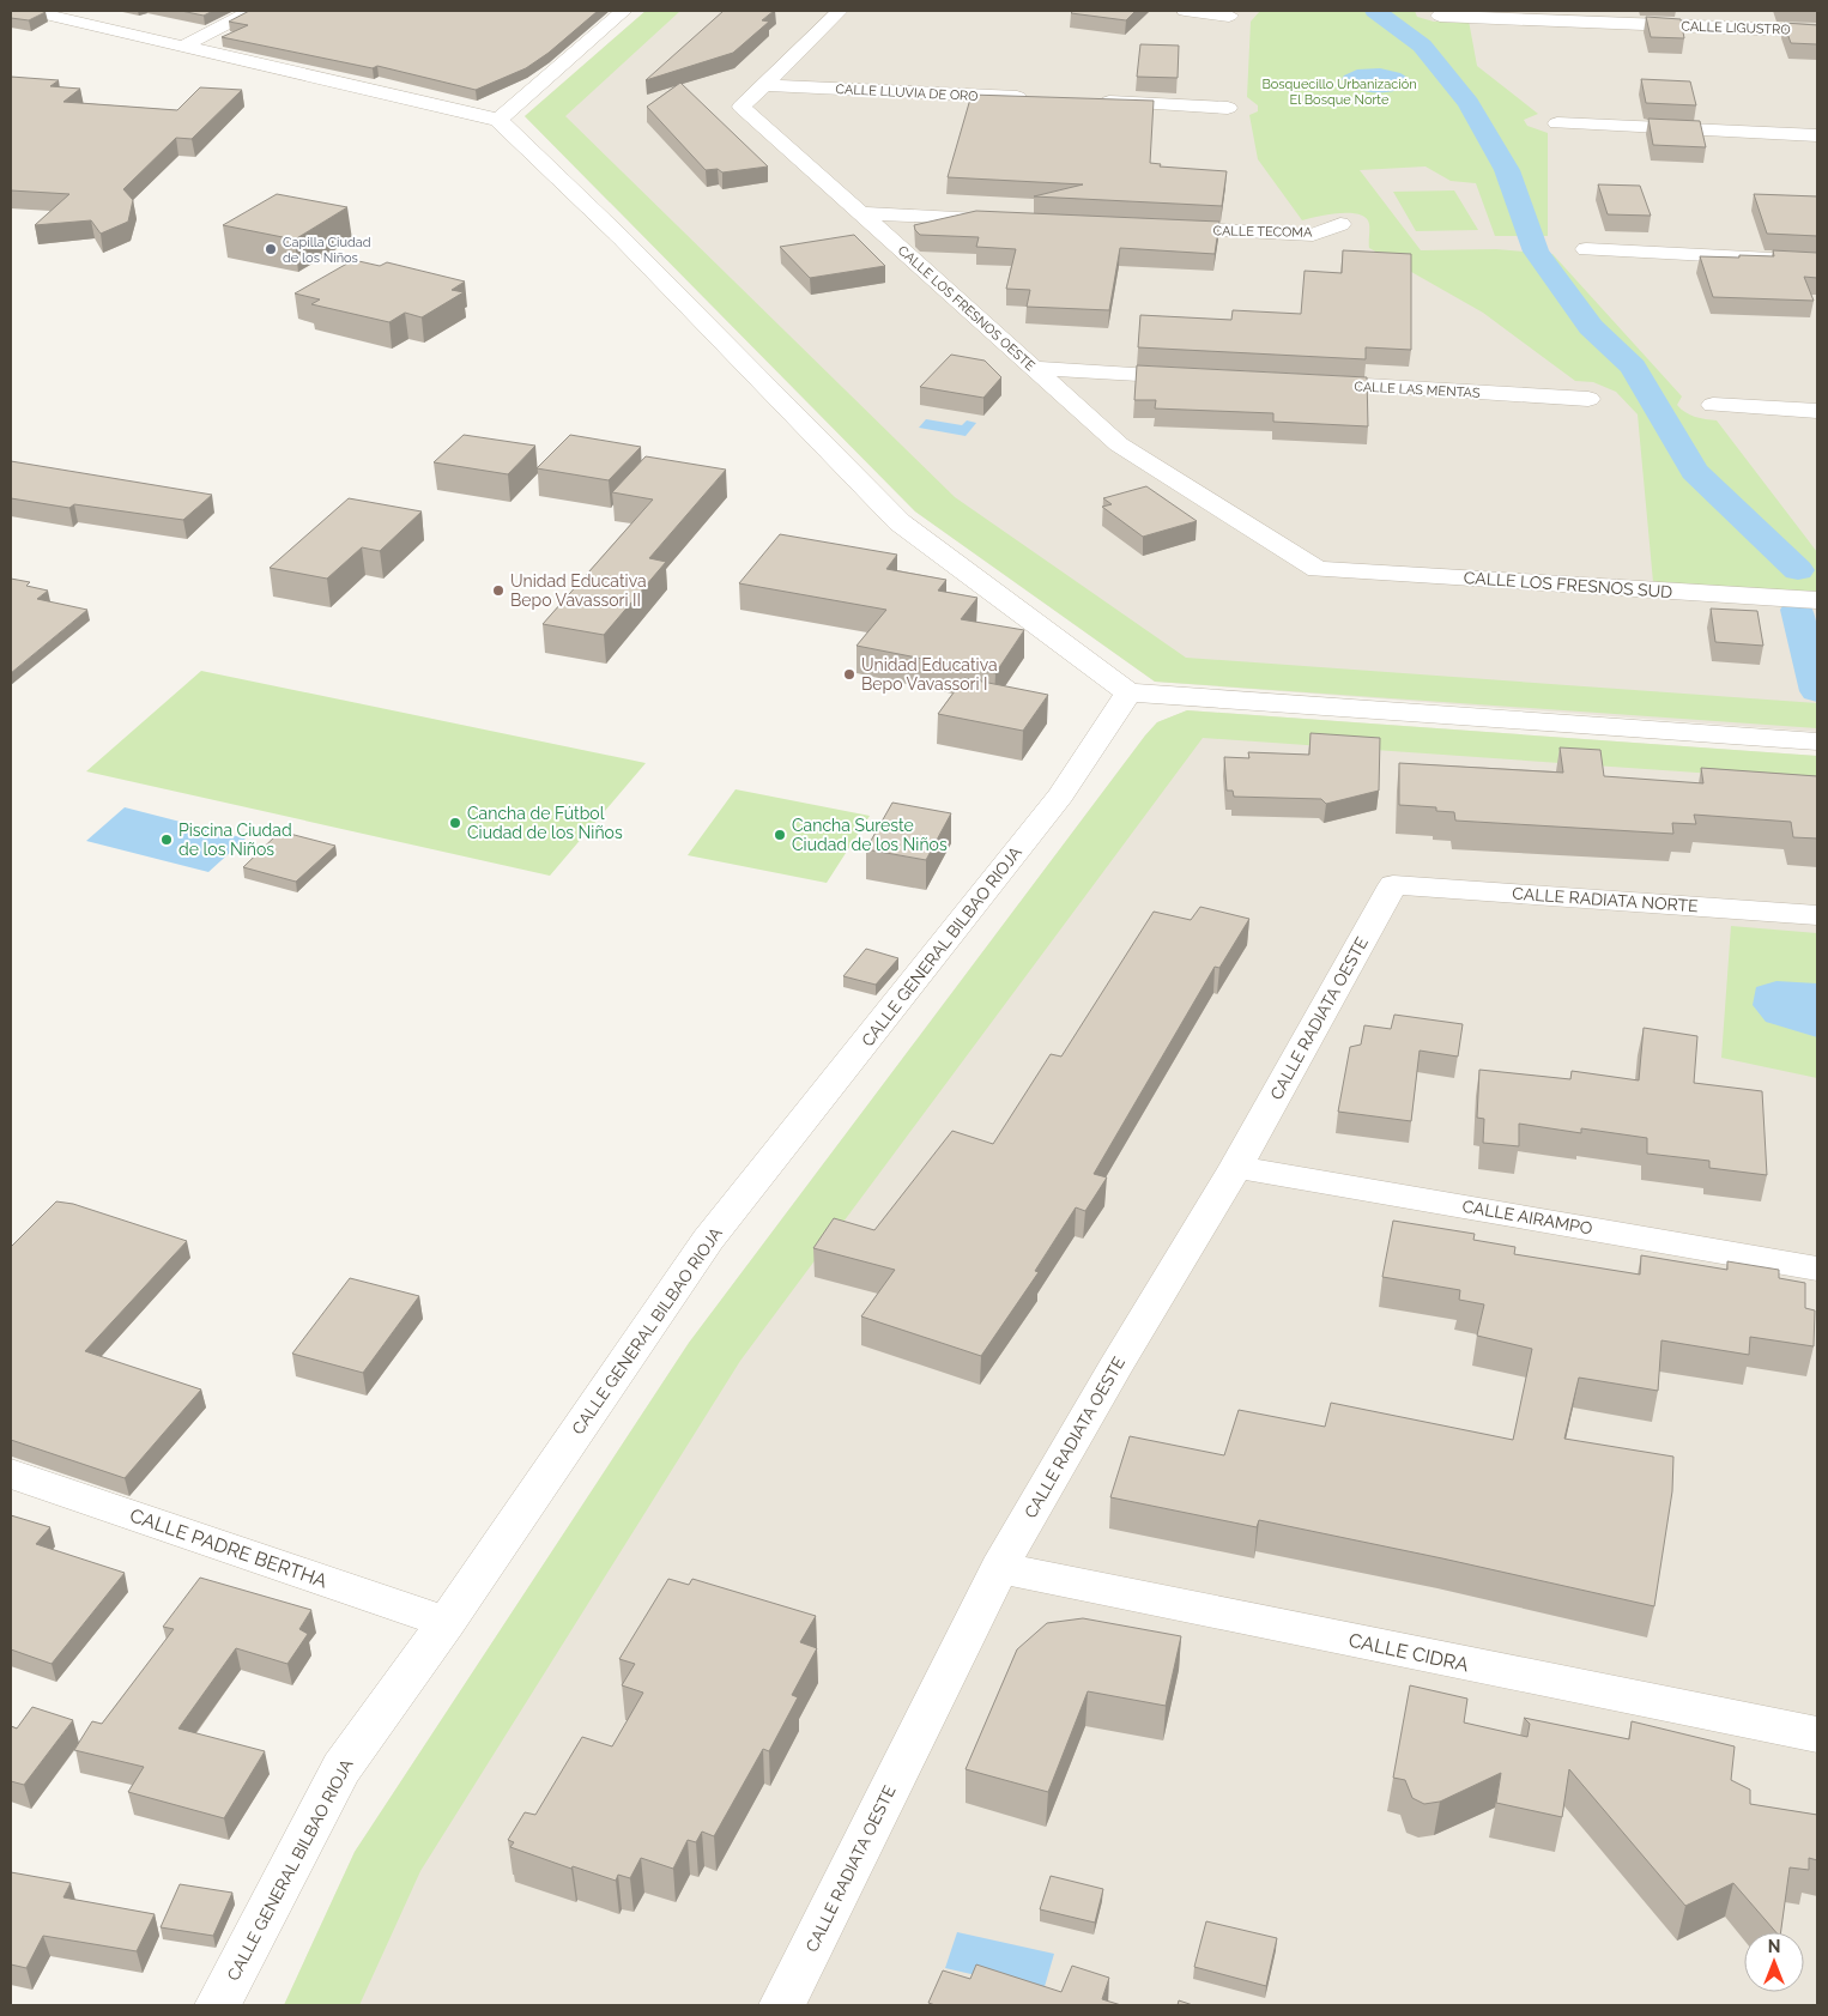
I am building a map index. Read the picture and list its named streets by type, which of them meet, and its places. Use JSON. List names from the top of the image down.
{
  "streets": {
    "street": [
      "CALLE LIGUSTRO",
      "CALLE LLUVIA DE ORO",
      "CALLE TECOMA",
      "CALLE LOS FRESNOS OESTE",
      "CALLE LAS MENTAS",
      "CALLE LOS FRESNOS SUD",
      "CALLE RADIATA NORTE",
      "CALLE GENERAL BILBAO RIOJA",
      "CALLE RADIATA OESTE",
      "CALLE AIRAMPO",
      "CALLE PADRE BERTHA",
      "CALLE CIDRA"
    ]
  },
  "crossings": [
    ["CALLE LLUVIA DE ORO", "CALLE LOS FRESNOS OESTE"],
    ["CALLE LOS FRESNOS OESTE", "CALLE LOS FRESNOS SUD"],
    ["CALLE RADIATA NORTE", "CALLE RADIATA OESTE"],
    ["CALLE GENERAL BILBAO RIOJA", "CALLE PADRE BERTHA"],
    ["CALLE RADIATA OESTE", "CALLE AIRAMPO"],
    ["CALLE RADIATA OESTE", "CALLE CIDRA"]
  ],
  "parks": ["Bosquecillo Urbanización El Bosque Norte"],
  "places": [
    "Capilla Ciudad de los Niños",
    "Unidad Educativa Bepo Vavassori II",
    "Unidad Educativa Bepo Vavassori I",
    "Cancha de Fútbol Ciudad de los Niños",
    "Cancha Sureste Ciudad de los Niños",
    "Piscina Ciudad de los Niños"
  ],
  "north": "top"
}
